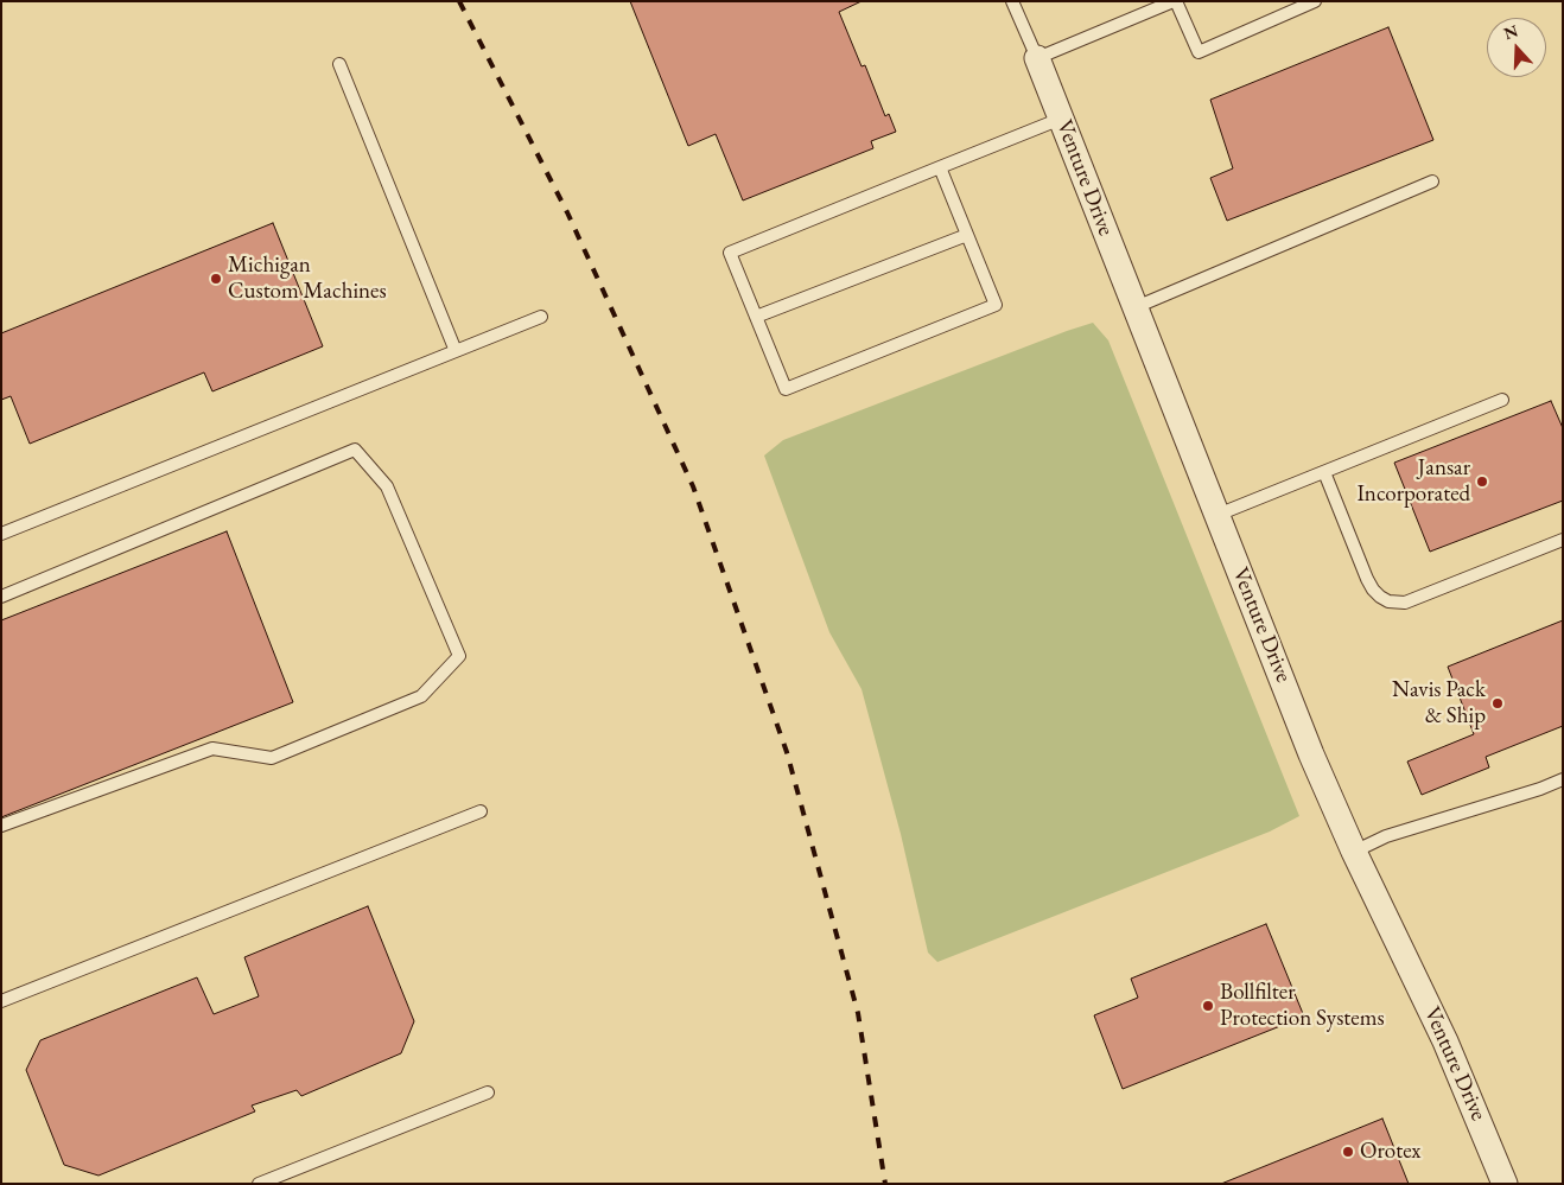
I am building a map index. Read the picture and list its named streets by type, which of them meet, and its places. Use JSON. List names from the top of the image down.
{
  "streets": {
    "street": ["Venture Drive"]
  },
  "places": [
    "Michigan Custom Machines",
    "Jansar Incorporated",
    "Navis Pack & Ship",
    "Bollfilter Protection Systems",
    "Orotex"
  ],
  "north": "top"
}
